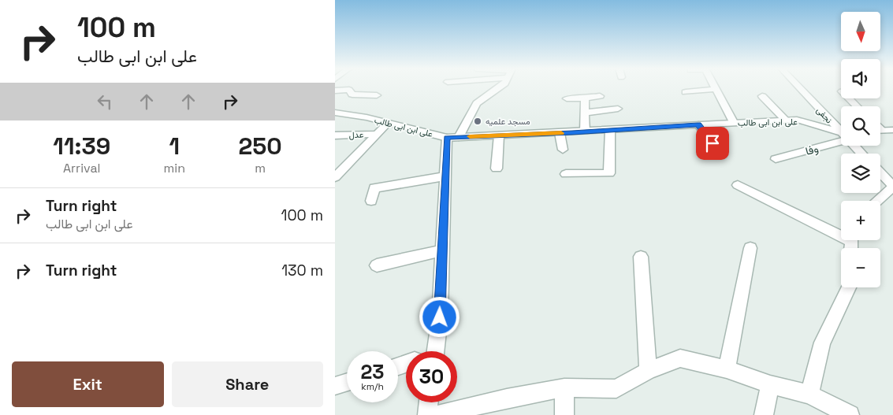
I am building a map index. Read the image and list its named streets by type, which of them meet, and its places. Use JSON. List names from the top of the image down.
{
  "streets": {
    "street": [
      "نجفی",
      "علی ابن ابی طالب",
      "عدل",
      "وفا"
    ]
  },
  "places": ["مسجد علمیه"],
  "north": "bottom",
  "page": {
    "turn": ["100 m", "علی ابن ابی طالب"],
    "map_buttons": ["+", "−"],
    "eta": [
      "11:39",
      "Arrival",
      "1",
      "min",
      "250",
      "m"
    ],
    "list": [
      {
        "name": "Turn right",
        "note": "علی ابن ابی طالب",
        "value": "100 m"
      },
      {
        "name": "Turn right",
        "value": "130 m"
      }
    ],
    "speed": "23 km/h",
    "limit": "30",
    "buttons": ["Exit", "Share"]
  }
}
